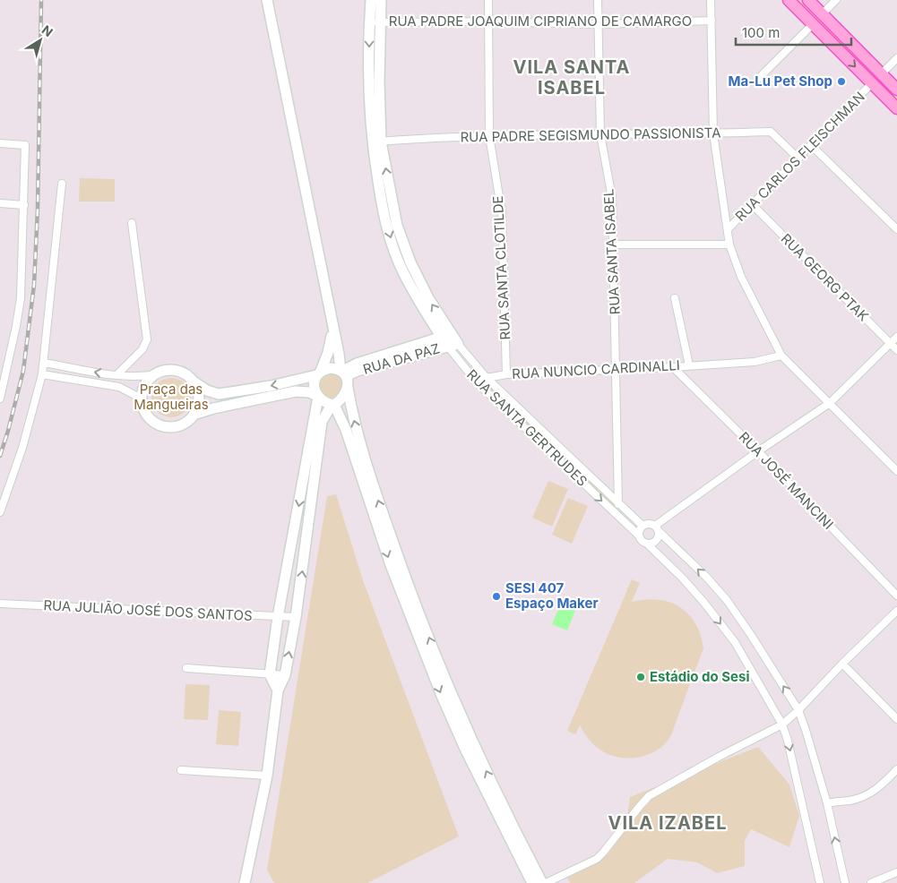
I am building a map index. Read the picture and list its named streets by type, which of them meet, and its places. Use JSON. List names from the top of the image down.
{
  "streets": {
    "street": [
      "RUA PADRE JOAQUIM CIPRIANO DE CAMARGO",
      "RUA PADRE SEGISMUNDO PASSIONISTA",
      "RUA CARLOS FLEISCHMAN",
      "RUA SANTA ISABEL",
      "RUA SANTA CLOTILDE",
      "RUA GEORG PTAK",
      "RUA DA PAZ",
      "RUA NUNCIO CARDINALLI",
      "RUA SANTA GERTRUDES",
      "RUA JOSÉ MANCINI",
      "RUA JULIÃO JOSÉ DOS SANTOS"
    ]
  },
  "crossings": [
    ["RUA PADRE JOAQUIM CIPRIANO DE CAMARGO", "RUA SANTA ISABEL"],
    ["RUA PADRE JOAQUIM CIPRIANO DE CAMARGO", "RUA SANTA CLOTILDE"],
    ["RUA PADRE JOAQUIM CIPRIANO DE CAMARGO", "RUA SANTA GERTRUDES"],
    ["RUA PADRE SEGISMUNDO PASSIONISTA", "RUA CARLOS FLEISCHMAN"],
    ["RUA PADRE SEGISMUNDO PASSIONISTA", "RUA SANTA ISABEL"],
    ["RUA PADRE SEGISMUNDO PASSIONISTA", "RUA SANTA CLOTILDE"],
    ["RUA PADRE SEGISMUNDO PASSIONISTA", "RUA SANTA GERTRUDES"],
    ["RUA CARLOS FLEISCHMAN", "RUA GEORG PTAK"],
    ["RUA SANTA ISABEL", "RUA NUNCIO CARDINALLI"],
    ["RUA SANTA ISABEL", "RUA SANTA GERTRUDES"],
    ["RUA SANTA CLOTILDE", "RUA NUNCIO CARDINALLI"],
    ["RUA DA PAZ", "RUA SANTA GERTRUDES"],
    ["RUA NUNCIO CARDINALLI", "RUA SANTA GERTRUDES"],
    ["RUA NUNCIO CARDINALLI", "RUA JOSÉ MANCINI"]
  ],
  "districts": ["VILA SANTA ISABEL", "VILA IZABEL"],
  "parks": ["Praça das Mangueiras"],
  "places": ["Ma-Lu Pet Shop", "SESI 407 Espaço Maker", "Estádio do Sesi"],
  "scale_bar": "100 m",
  "north": "top right"
}
